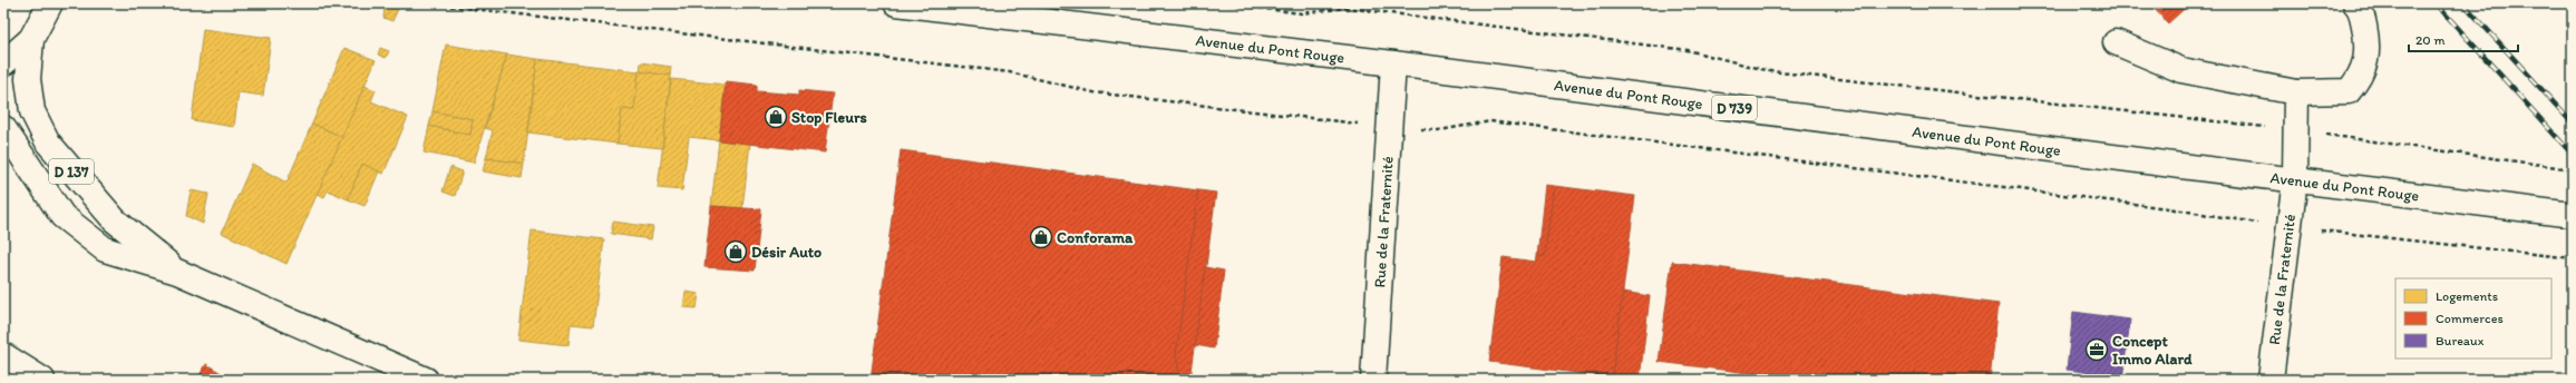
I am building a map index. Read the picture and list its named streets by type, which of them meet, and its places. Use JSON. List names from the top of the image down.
{
  "streets": {
    "main road": [
      "Avenue du Pont Rouge",
      "D 739",
      "D 137",
      "Rue de la Fraternité"
    ]
  },
  "crossings": [
    ["Avenue du Pont Rouge", "Rue de la Fraternité"]
  ],
  "places": {
    "shop": ["Stop Fleurs", "Conforama", "Désir Auto"],
    "office": ["Concept Immo Alard"]
  },
  "legend": ["Logements", "Commerces", "Bureaux"],
  "scale_bar": "20 m"
}
